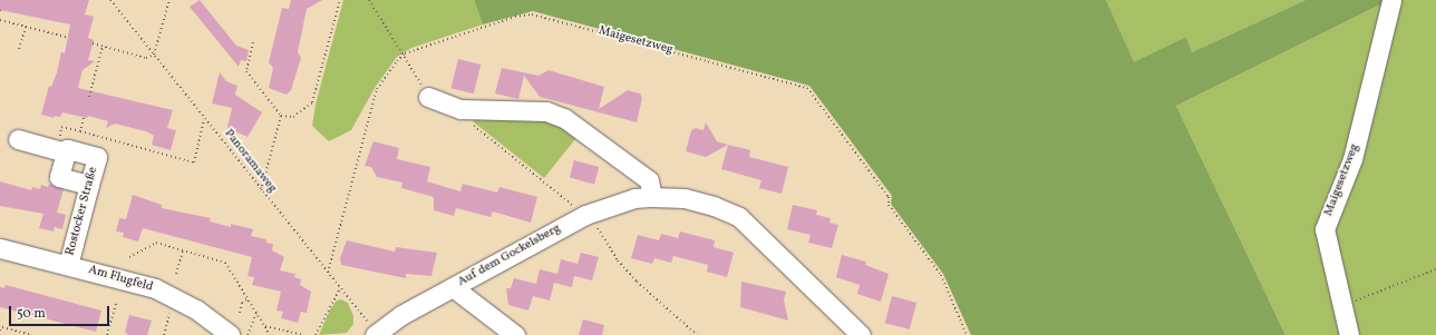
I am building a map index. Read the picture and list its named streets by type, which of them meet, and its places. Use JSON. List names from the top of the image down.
{
  "streets": {
    "street": [
      "Maigesetzweg",
      "Rostocker Straße",
      "Auf dem Gockelsberg",
      "Am Flugfeld"
    ],
    "path": ["Panoramaweg"]
  },
  "crossings": [
    ["Panoramaweg", "Auf dem Gockelsberg"],
    ["Rostocker Straße", "Am Flugfeld"]
  ],
  "scale_bar": "50 m"
}
